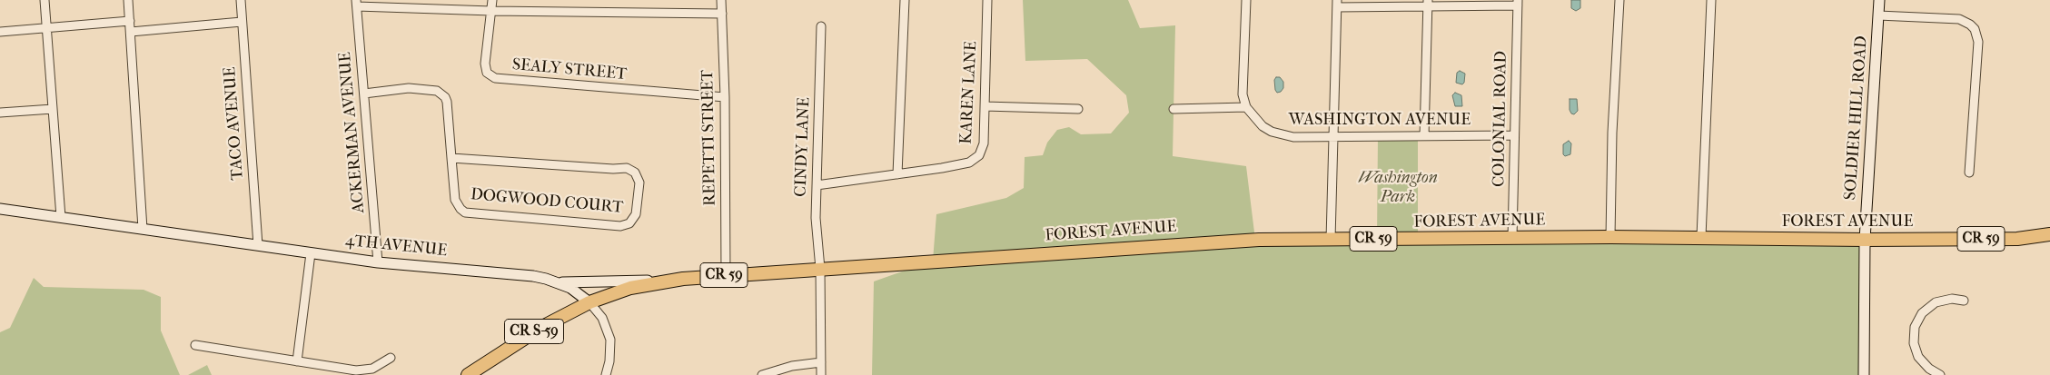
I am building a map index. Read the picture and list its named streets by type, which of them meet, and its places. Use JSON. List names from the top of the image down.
{
  "streets": {
    "main road": [
      "SOLDIER HILL ROAD",
      "FOREST AVENUE",
      "CR 59",
      "4TH AVENUE",
      "CR S-59"
    ],
    "street": [
      "SEALY STREET",
      "KAREN LANE",
      "COLONIAL ROAD",
      "WASHINGTON AVENUE",
      "TACO AVENUE",
      "ACKERMAN AVENUE",
      "REPETTI STREET",
      "CINDY LANE",
      "DOGWOOD COURT"
    ]
  },
  "crossings": [
    ["SEALY STREET", "REPETTI STREET"],
    ["KAREN LANE", "CINDY LANE"],
    ["SOLDIER HILL ROAD", "FOREST AVENUE"],
    ["COLONIAL ROAD", "WASHINGTON AVENUE"],
    ["COLONIAL ROAD", "FOREST AVENUE"],
    ["TACO AVENUE", "4TH AVENUE"],
    ["ACKERMAN AVENUE", "DOGWOOD COURT"],
    ["ACKERMAN AVENUE", "4TH AVENUE"],
    ["REPETTI STREET", "CR 59"],
    ["CINDY LANE", "FOREST AVENUE"],
    ["CINDY LANE", "CR 59"],
    ["FOREST AVENUE", "CR 59"],
    ["CR 59", "4TH AVENUE"],
    ["CR 59", "CR S-59"],
    ["4TH AVENUE", "CR S-59"]
  ],
  "parks": ["Washington Park"]
}
